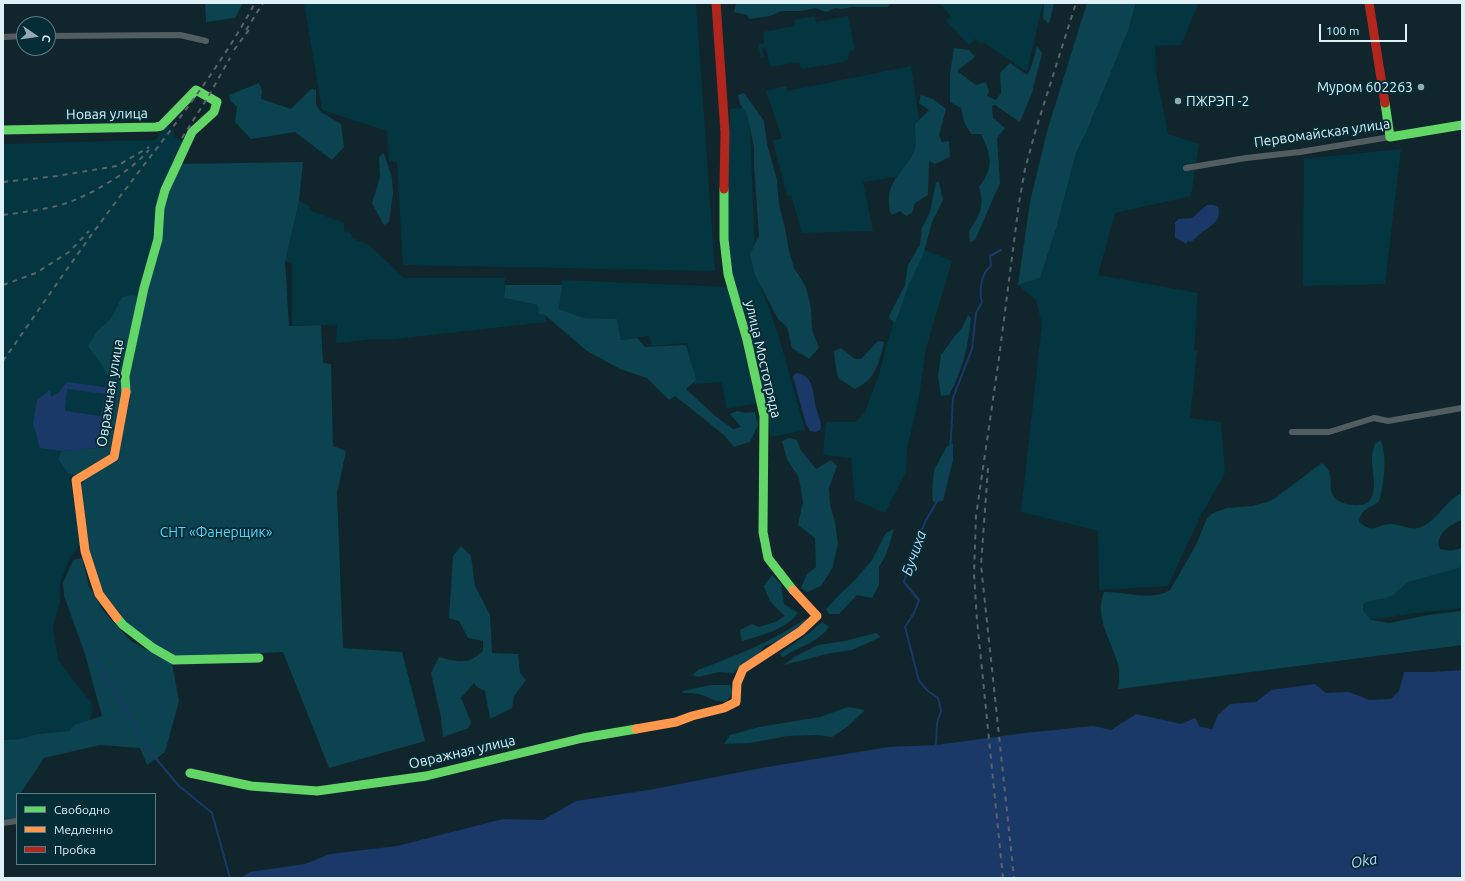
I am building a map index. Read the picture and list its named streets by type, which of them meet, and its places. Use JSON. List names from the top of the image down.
{
  "streets": {
    "street": [
      "Новая улица",
      "Первомайская улица",
      "улица Мостотряда",
      "Овражная улица"
    ]
  },
  "crossings": [
    ["Новая улица", "Овражная улица"],
    ["улица Мостотряда", "Овражная улица"]
  ],
  "water": ["Бучиха", "Oka"],
  "parks": ["СНТ «Фанерщик»"],
  "places": ["Муром 602263", "ПЖРЭП -2"],
  "legend": ["Свободно", "Медленно", "Пробка"],
  "scale_bar": "100 m",
  "north": "right"
}
